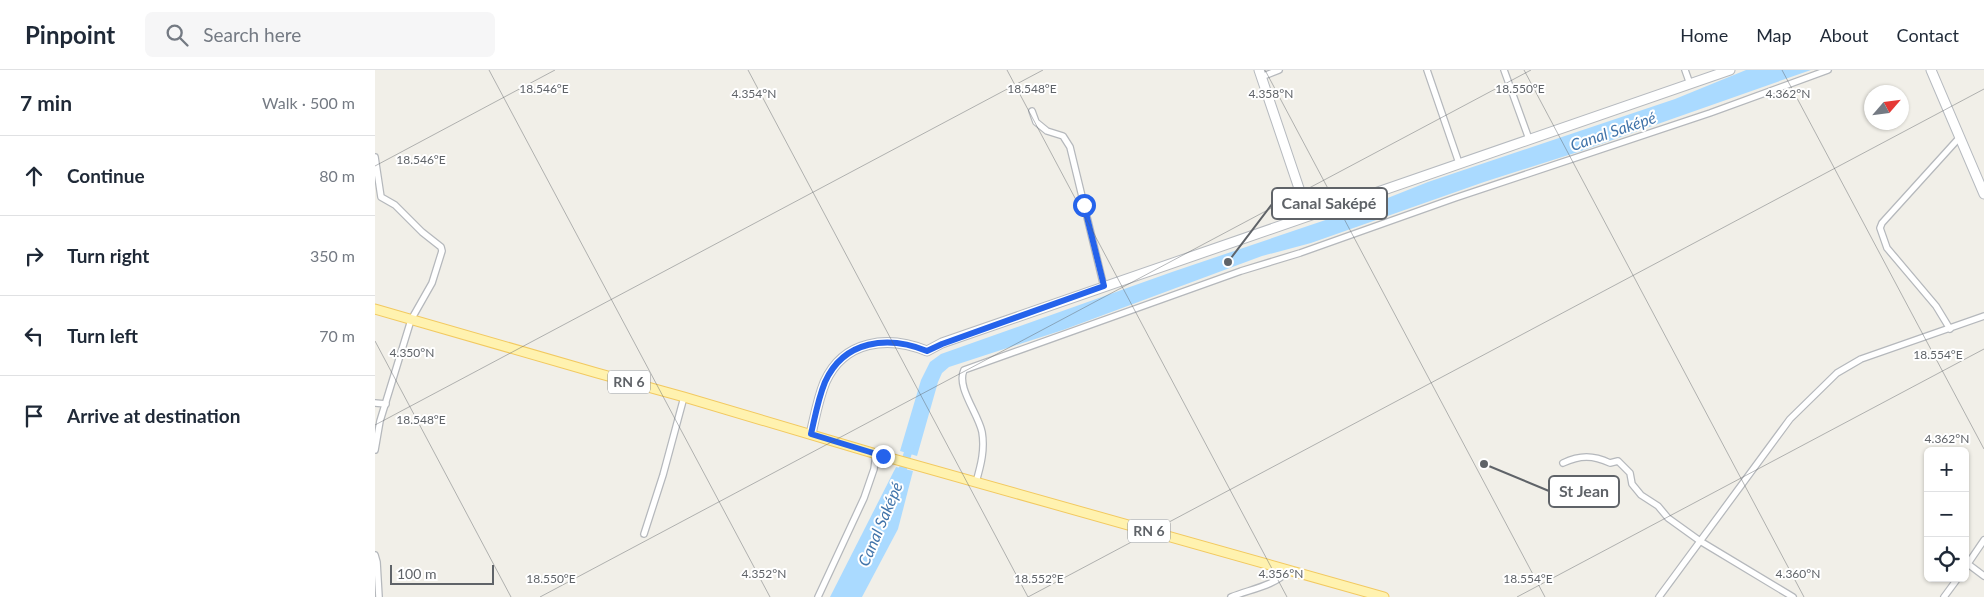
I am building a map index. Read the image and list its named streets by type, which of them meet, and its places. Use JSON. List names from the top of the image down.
{
  "streets": {
    "main road": ["RN 6"]
  },
  "water": ["Canal Saképé"],
  "places": ["Canal Saképé", "St Jean"],
  "scale_bar": "100 m",
  "north": "top right",
  "page": {
    "header": "Pinpoint",
    "search": "Search here",
    "nav": [
      "Home",
      "Map",
      "About",
      "Contact"
    ],
    "heading": ["7 min", "Walk · 500 m"],
    "list": [
      ["Continue", "80 m"],
      ["Turn right", "350 m"],
      ["Turn left", "70 m"],
      "Arrive at destination"
    ],
    "map_buttons": ["+", "−"],
    "scale": "100 m"
  },
  "coordinates": [
    "18.546°E",
    "18.548°E",
    "18.550°E",
    "4.354°N",
    "4.358°N",
    "4.362°N",
    "4.350°N",
    "18.554°E",
    "4.352°N",
    "4.356°N",
    "4.360°N",
    "18.552°E"
  ]
}
